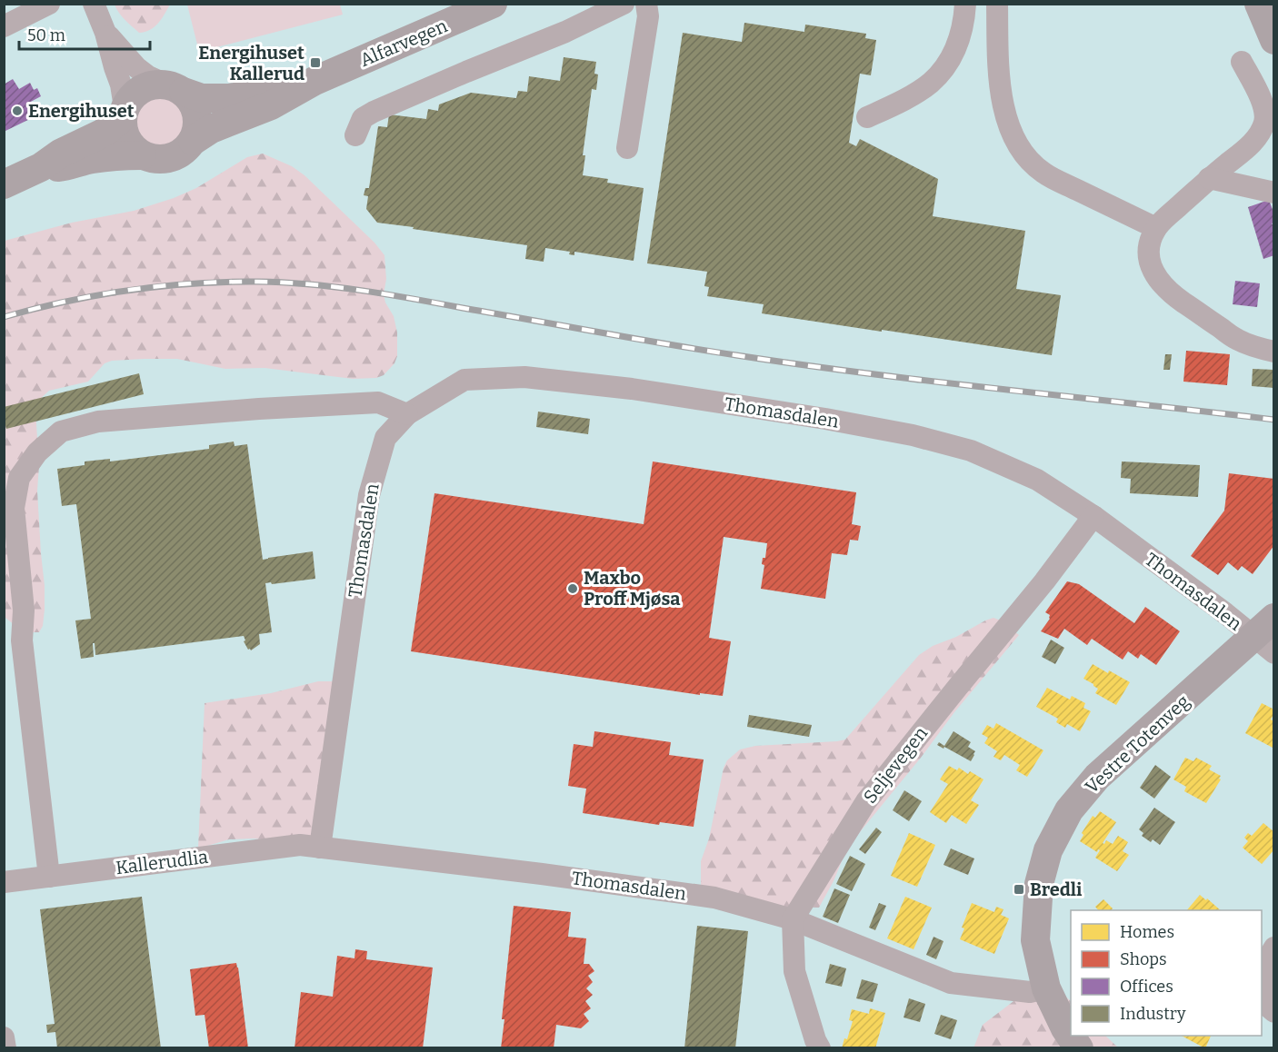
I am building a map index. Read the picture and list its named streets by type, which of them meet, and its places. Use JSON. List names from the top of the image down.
{
  "streets": {
    "main road": ["Alfarvegen", "Vestre Totenveg"],
    "street": ["Thomasdalen", "Seljevegen", "Kallerudlia"]
  },
  "crossings": [
    ["Thomasdalen", "Vestre Totenveg"],
    ["Thomasdalen", "Seljevegen"],
    ["Thomasdalen", "Kallerudlia"]
  ],
  "places": {
    "transit": ["Energihuset Kallerud", "Bredli"],
    "other": ["Energihuset", "Maxbo Proff Mjøsa"]
  },
  "legend": [
    "Homes",
    "Shops",
    "Offices",
    "Industry"
  ],
  "scale_bar": "50 m"
}
